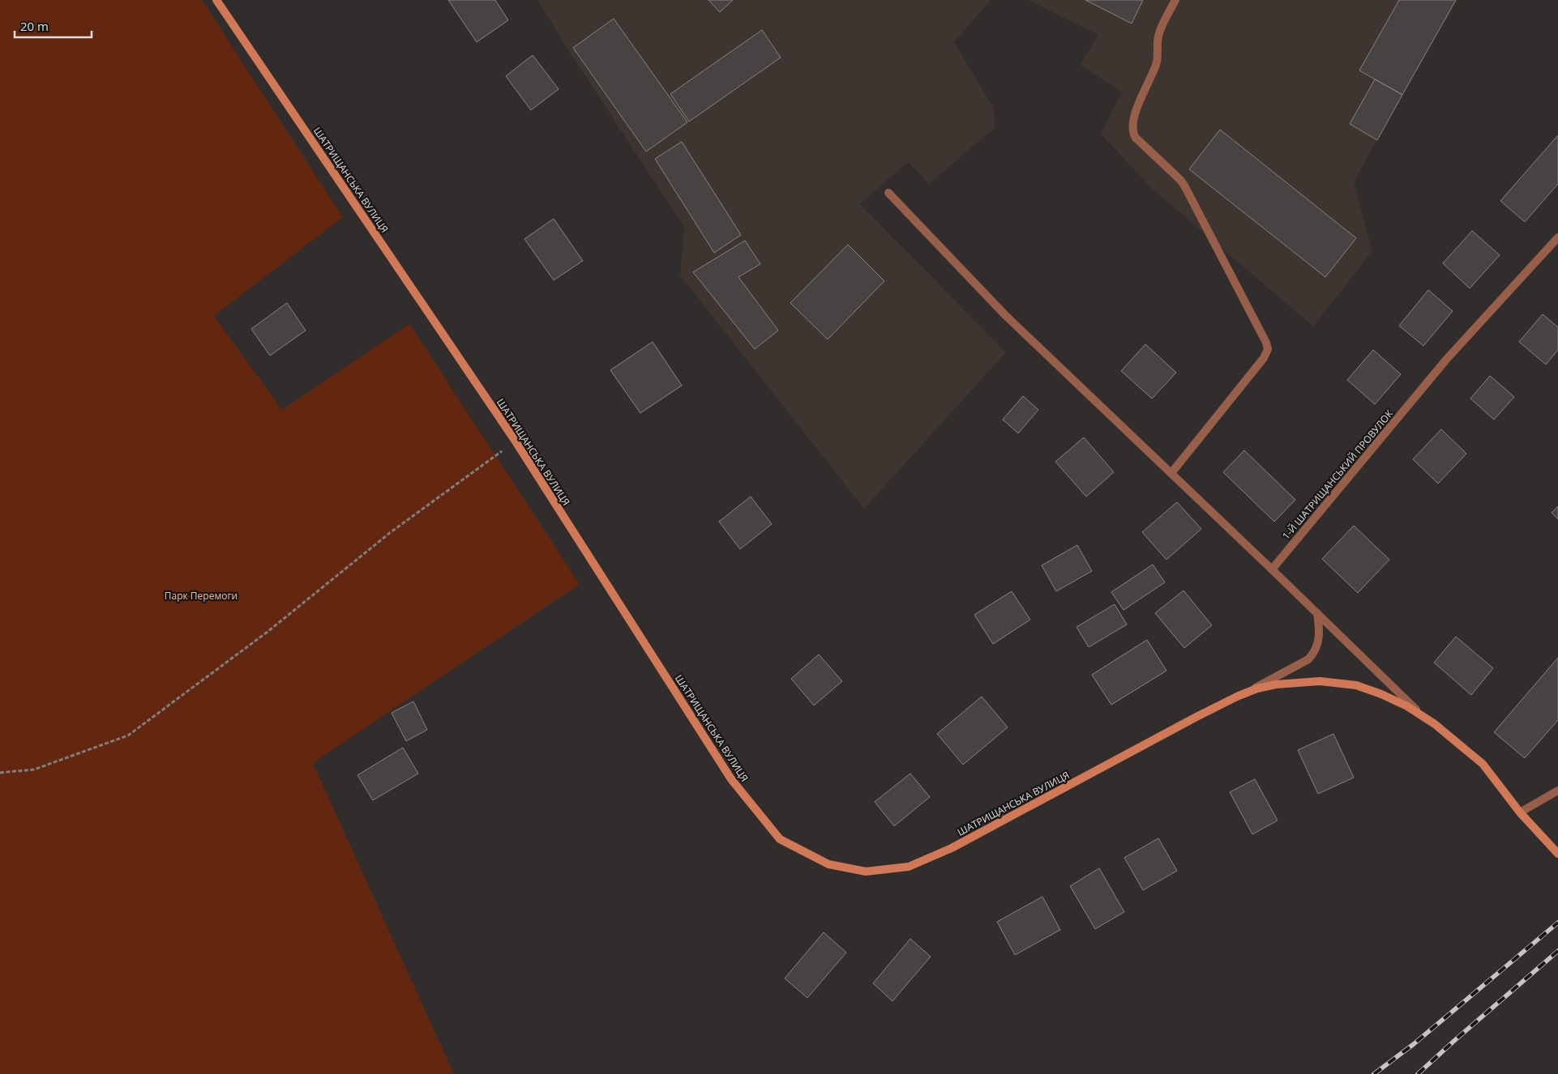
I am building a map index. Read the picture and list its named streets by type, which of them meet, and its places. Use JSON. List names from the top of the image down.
{
  "streets": {
    "street": ["ШАТРИЩАНСЬКА ВУЛИЦЯ", "1-Й ШАТРИЩАНСЬКИЙ ПРОВУЛОК"]
  },
  "parks": ["Парк Перемоги"],
  "scale_bar": "20 m"
}
